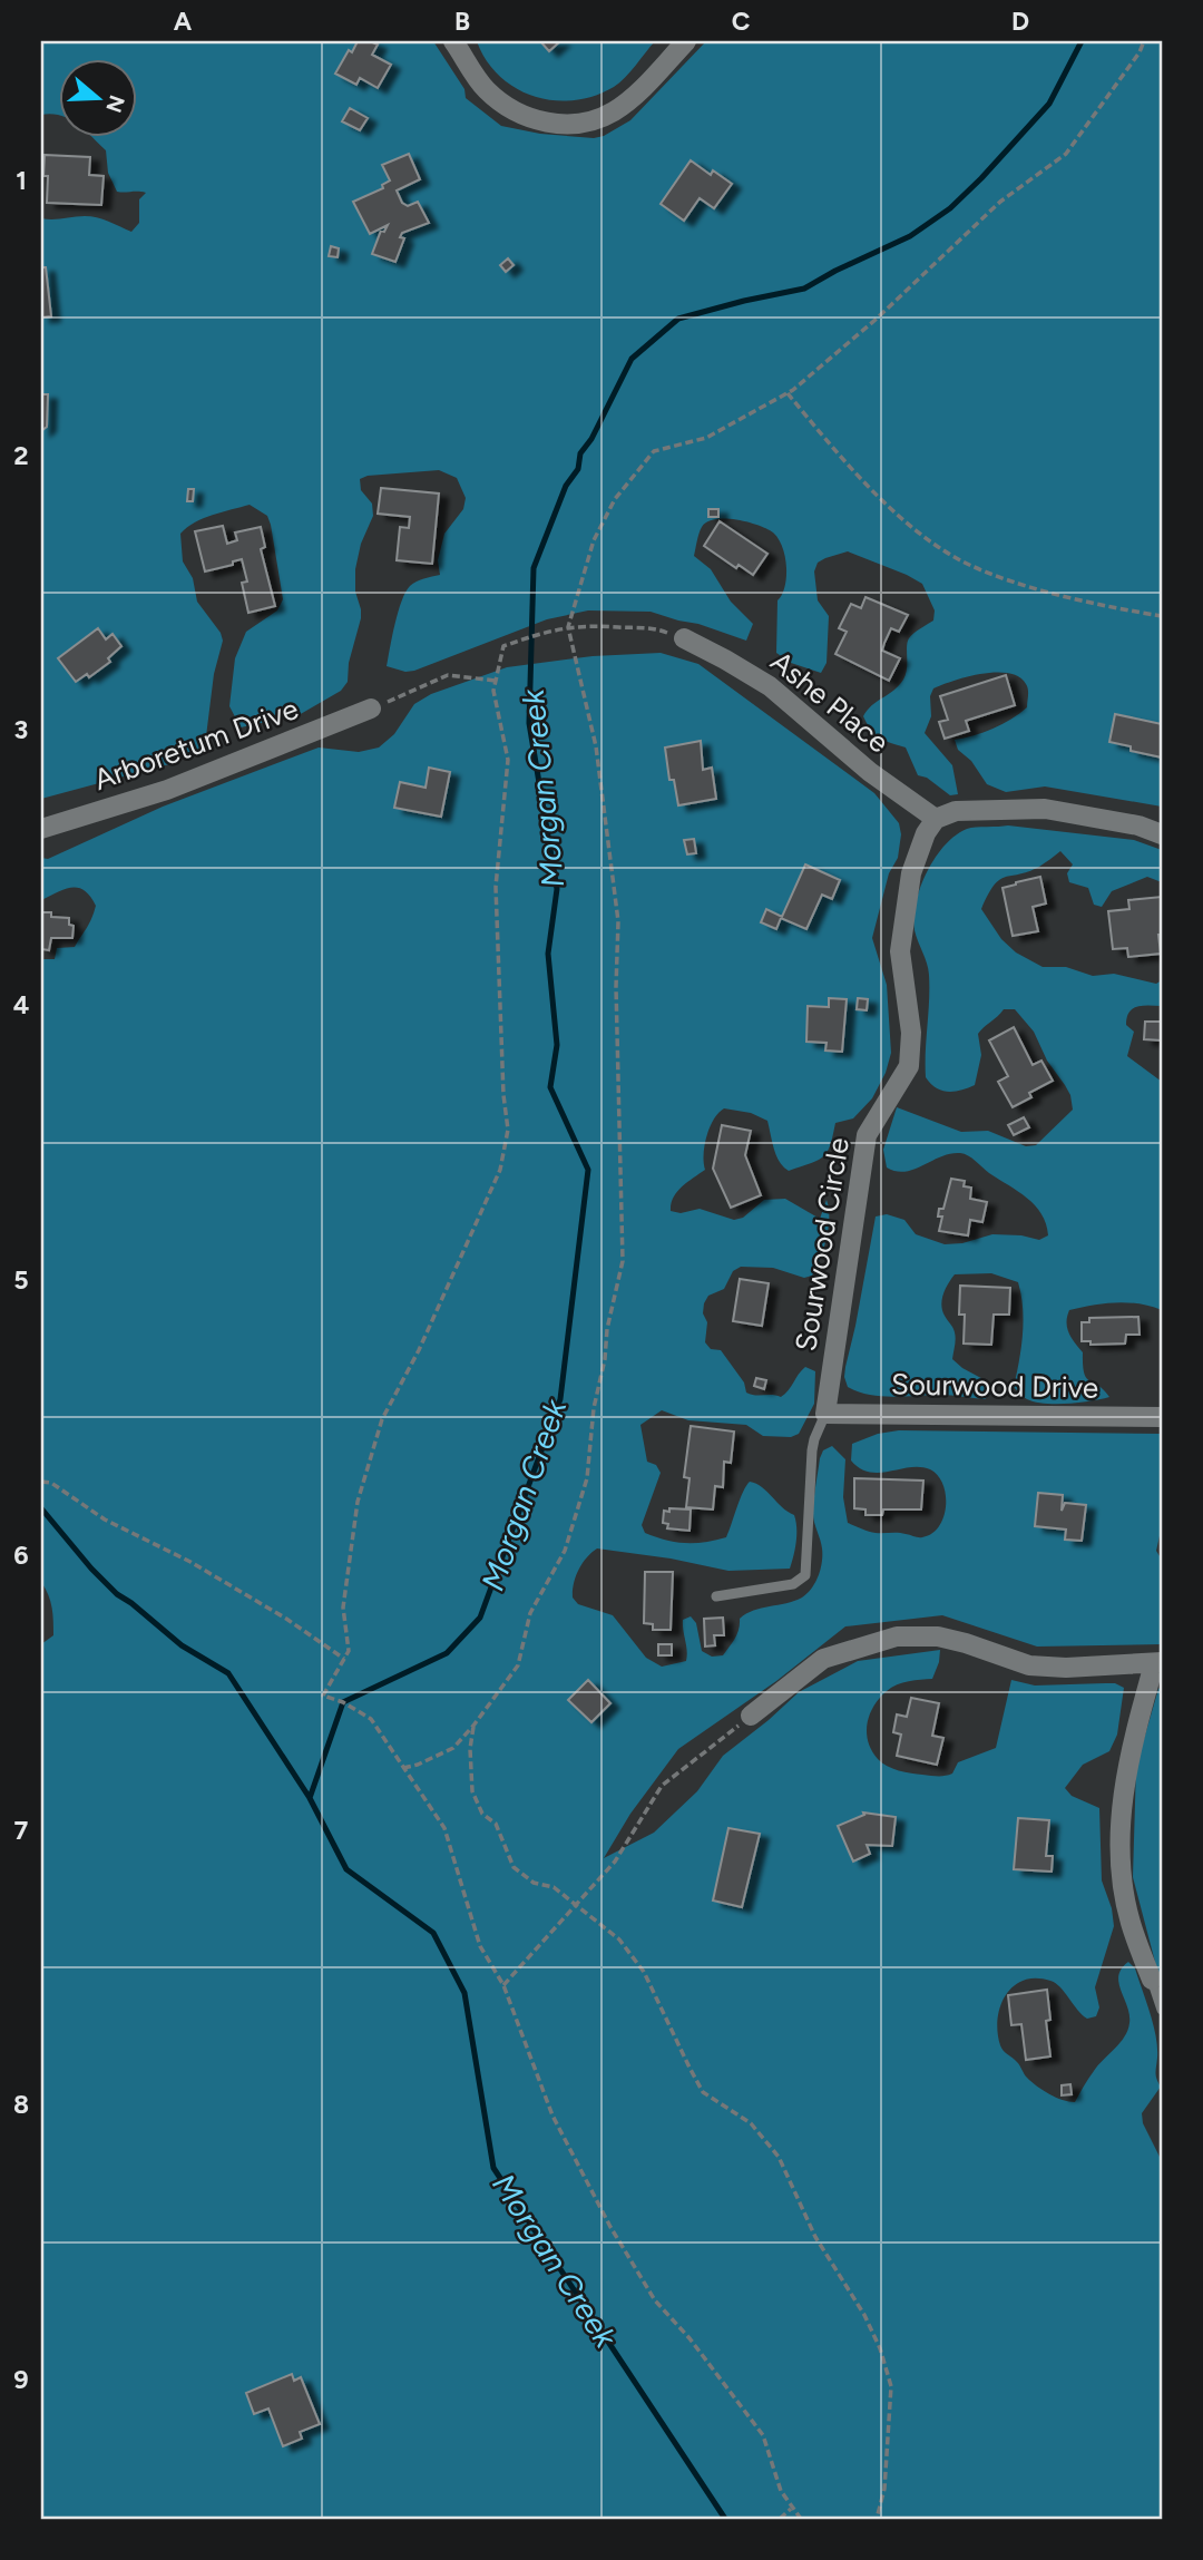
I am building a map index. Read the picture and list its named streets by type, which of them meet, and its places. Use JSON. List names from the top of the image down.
{
  "streets": {
    "street": [
      "Ashe Place",
      "Arboretum Drive",
      "Sourwood Circle",
      "Sourwood Drive"
    ]
  },
  "crossings": [
    ["Ashe Place", "Sourwood Circle"],
    ["Sourwood Circle", "Sourwood Drive"]
  ],
  "water": ["Morgan Creek"],
  "north": "right",
  "grid": {
    "columns": [
      "A",
      "B",
      "C",
      "D"
    ],
    "rows": [
      "1",
      "2",
      "3",
      "4",
      "5",
      "6",
      "7",
      "8",
      "9"
    ]
  }
}
